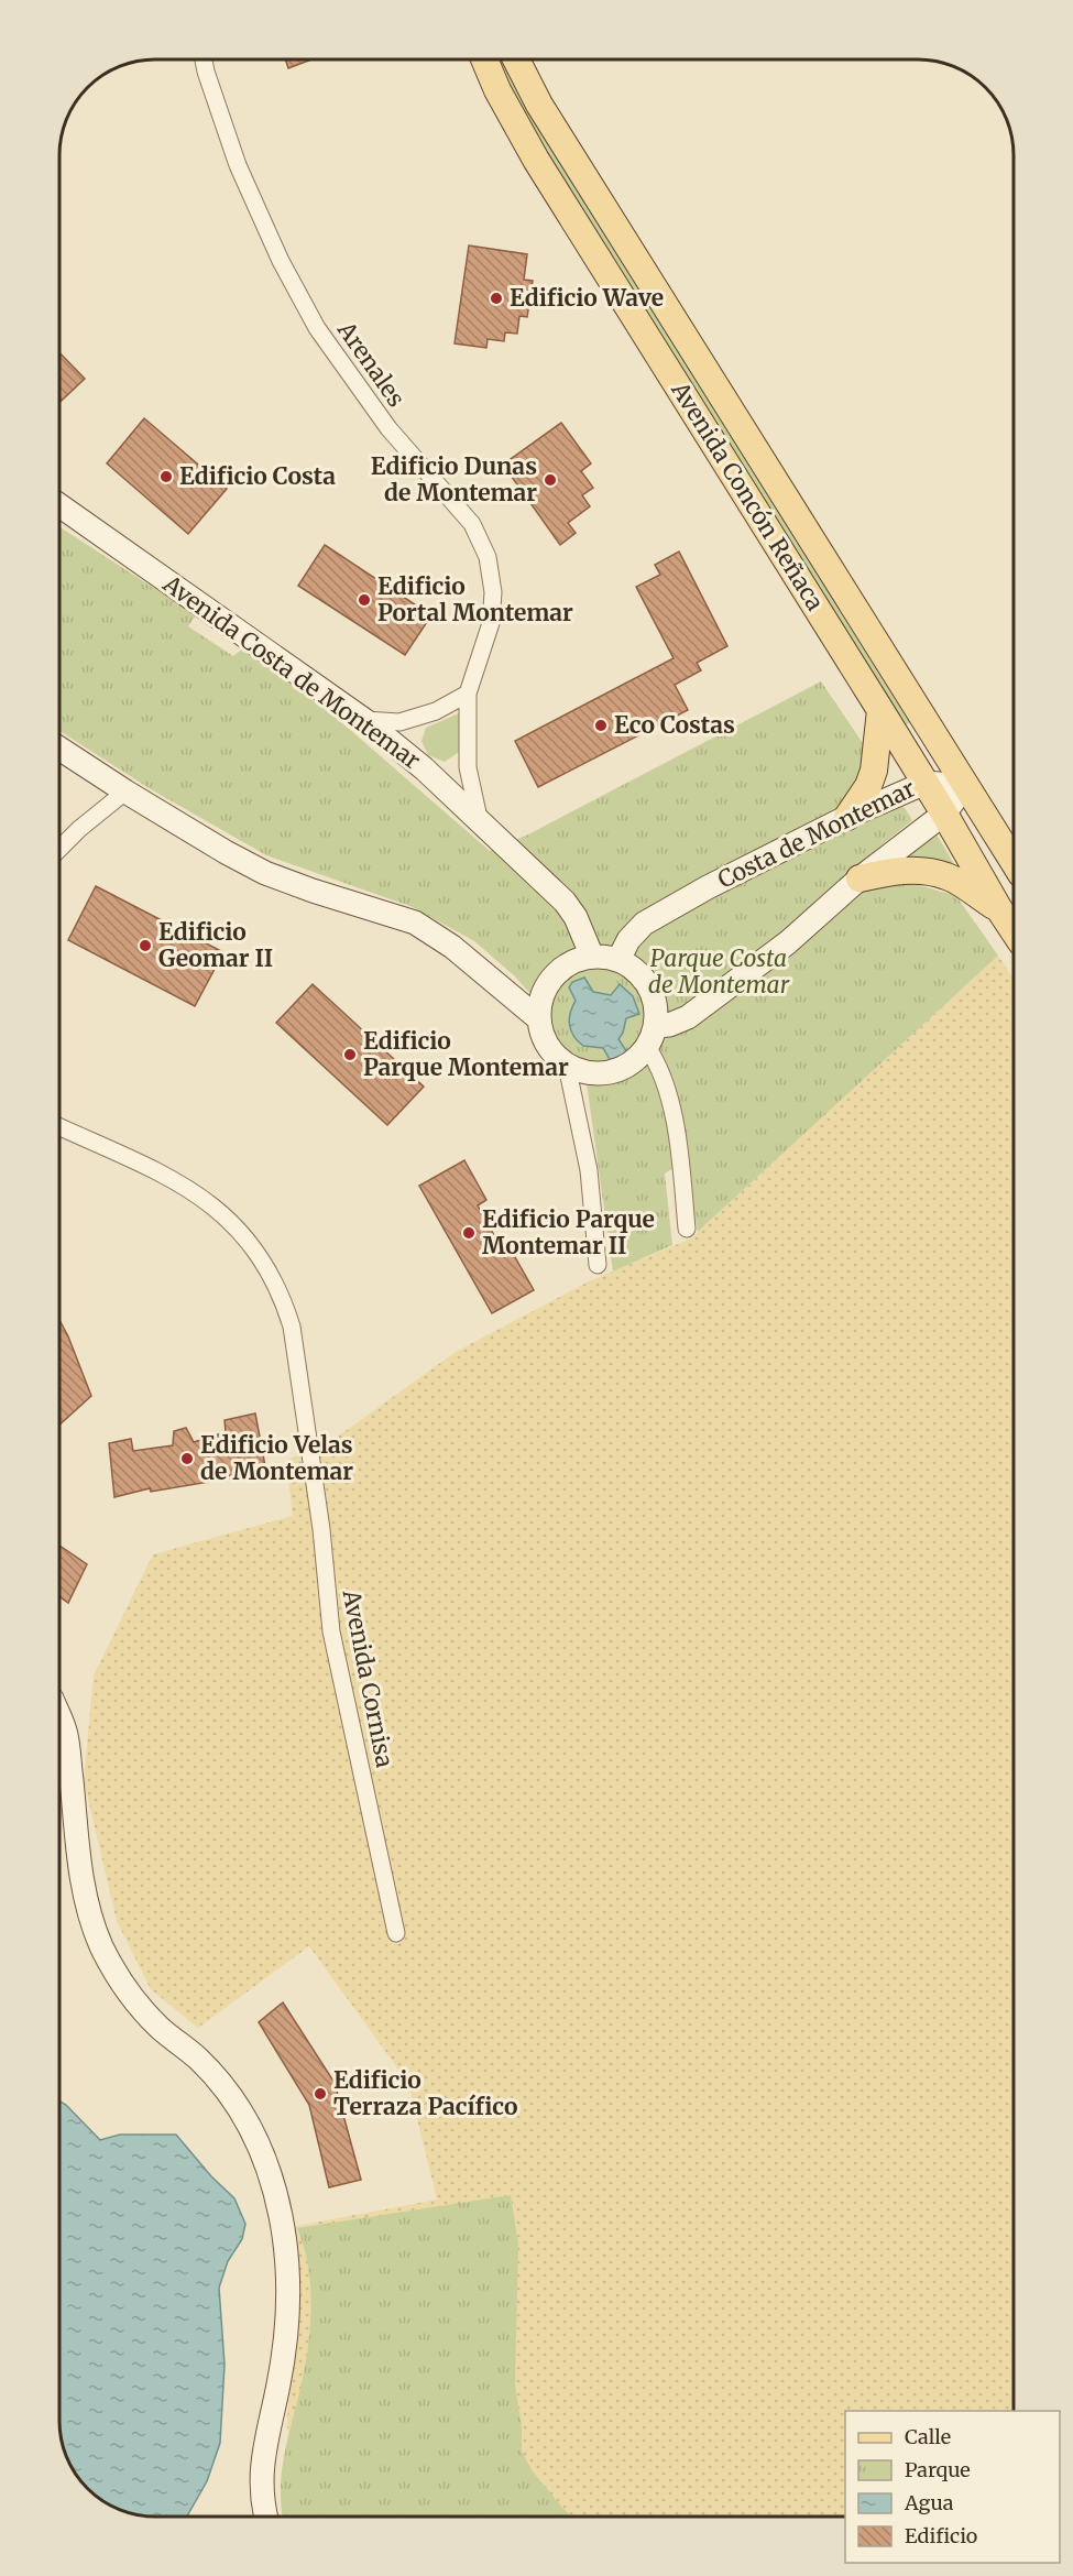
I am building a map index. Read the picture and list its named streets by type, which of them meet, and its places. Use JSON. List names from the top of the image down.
{
  "streets": {
    "main road": ["Avenida Concón Reñaca"],
    "street": [
      "Arenales",
      "Avenida Costa de Montemar",
      "Costa de Montemar",
      "Avenida Cornisa"
    ]
  },
  "crossings": [
    ["Arenales", "Avenida Costa de Montemar"],
    ["Avenida Concón Reñaca", "Costa de Montemar"],
    ["Avenida Costa de Montemar", "Costa de Montemar"]
  ],
  "parks": ["Parque Costa de Montemar"],
  "places": [
    "Edificio Wave",
    "Edificio Costa",
    "Edificio Dunas de Montemar",
    "Edificio Portal Montemar",
    "Eco Costas",
    "Edificio Geomar II",
    "Edificio Parque Montemar",
    "Edificio Parque Montemar II",
    "Edificio Velas de Montemar",
    "Edificio Terraza Pacífico"
  ],
  "legend": [
    "Calle",
    "Parque",
    "Agua",
    "Edificio"
  ]
}
